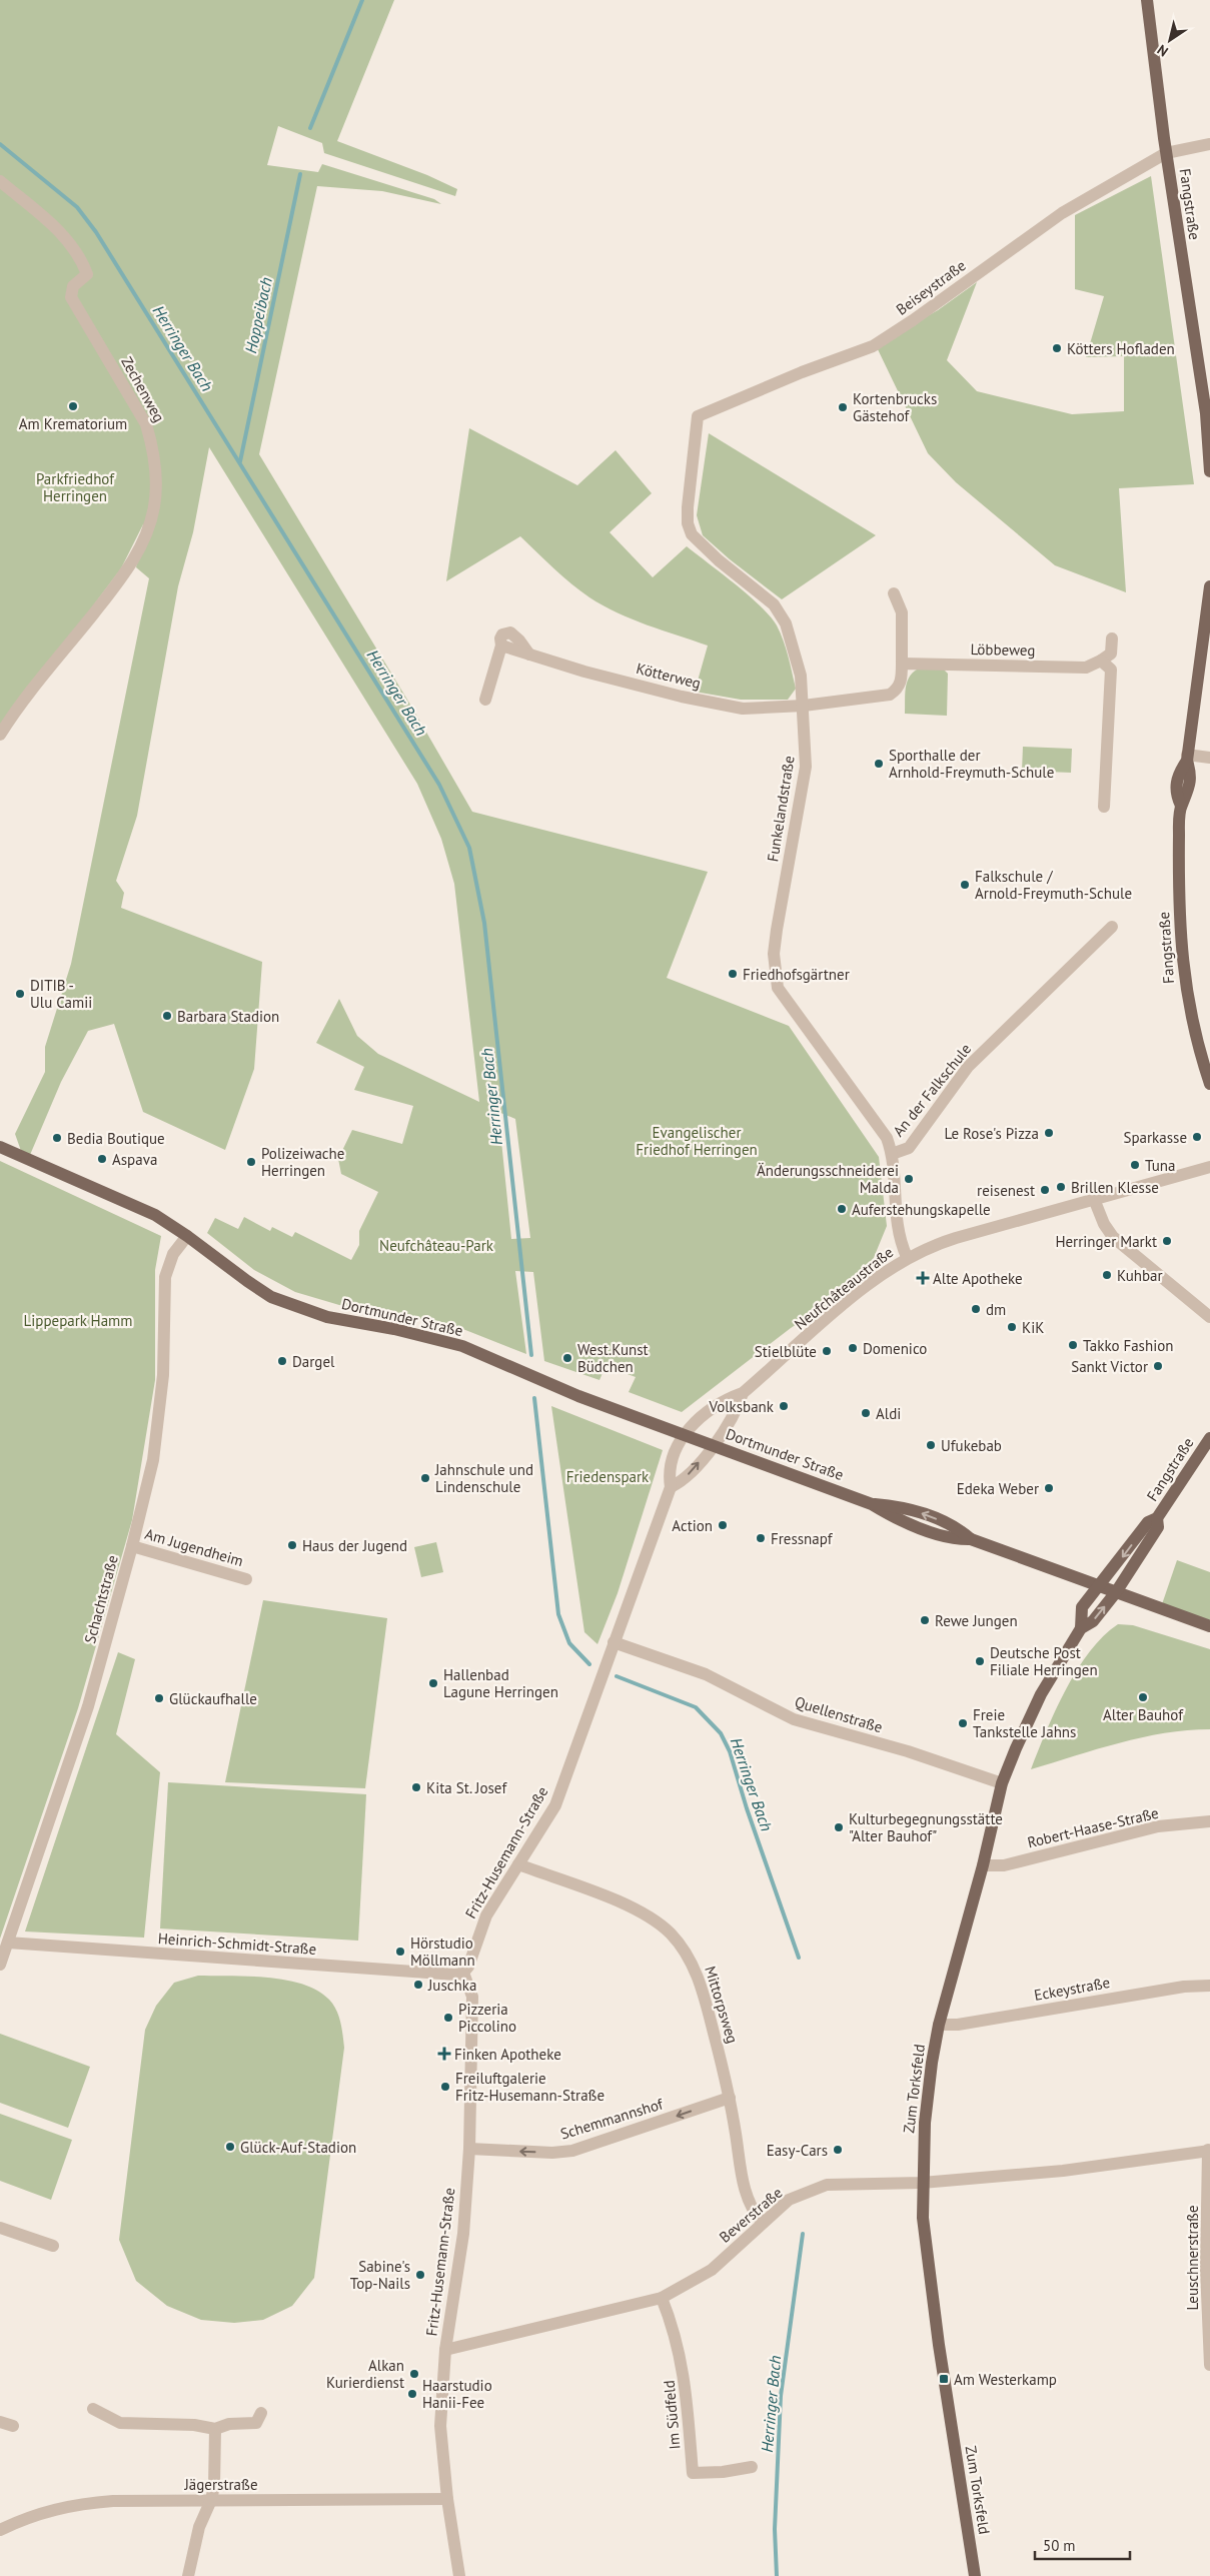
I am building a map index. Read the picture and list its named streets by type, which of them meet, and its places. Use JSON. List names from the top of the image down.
{
  "streets": {
    "main road": ["Fangstraße", "Dortmunder Straße", "Zum Torksfeld"],
    "street": [
      "Beiseystraße",
      "Zechenweg",
      "Löbbeweg",
      "Kötterweg",
      "Funkelandstraße",
      "An der Falkschule",
      "Neufchâteaustraße",
      "Am Jugendheim",
      "Schachtstraße",
      "Quellenstraße",
      "Robert-Haase-Straße",
      "Fritz-Husemann-Straße",
      "Heinrich-Schmidt-Straße",
      "Eckeystraße",
      "Mittorpsweg",
      "Schemmannshof",
      "Beverstraße",
      "Leuschnerstraße",
      "Im Südfeld",
      "Jägerstraße"
    ]
  },
  "crossings": [
    ["Fangstraße", "Beiseystraße"],
    ["Fangstraße", "Dortmunder Straße"],
    ["Fangstraße", "Zum Torksfeld"],
    ["Beiseystraße", "Funkelandstraße"],
    ["Kötterweg", "Funkelandstraße"],
    ["Funkelandstraße", "An der Falkschule"],
    ["An der Falkschule", "Neufchâteaustraße"],
    ["Neufchâteaustraße", "Dortmunder Straße"],
    ["Neufchâteaustraße", "Fritz-Husemann-Straße"],
    ["Dortmunder Straße", "Schachtstraße"],
    ["Dortmunder Straße", "Fritz-Husemann-Straße"],
    ["Dortmunder Straße", "Zum Torksfeld"],
    ["Am Jugendheim", "Schachtstraße"],
    ["Schachtstraße", "Heinrich-Schmidt-Straße"],
    ["Quellenstraße", "Fritz-Husemann-Straße"],
    ["Quellenstraße", "Zum Torksfeld"],
    ["Robert-Haase-Straße", "Zum Torksfeld"],
    ["Fritz-Husemann-Straße", "Heinrich-Schmidt-Straße"],
    ["Fritz-Husemann-Straße", "Mittorpsweg"],
    ["Fritz-Husemann-Straße", "Schemmannshof"],
    ["Fritz-Husemann-Straße", "Beverstraße"],
    ["Fritz-Husemann-Straße", "Jägerstraße"],
    ["Eckeystraße", "Zum Torksfeld"],
    ["Mittorpsweg", "Schemmannshof"],
    ["Mittorpsweg", "Beverstraße"],
    ["Zum Torksfeld", "Beverstraße"],
    ["Beverstraße", "Leuschnerstraße"],
    ["Beverstraße", "Im Südfeld"]
  ],
  "one_way": ["Schemmannshof"],
  "water": ["Hoppeibach", "Herringer Bach"],
  "parks": [
    "Parkfriedhof Herringen",
    "Evangelischer Friedhof Herringen",
    "Neufchâteau-Park",
    "Lippepark Hamm",
    "Friedenspark"
  ],
  "places": {
    "other": [
      "Kötters Hofladen",
      "Am Krematorium",
      "Kortenbrucks Gästehof",
      "Sporthalle der Arnhold-Freymuth-Schule",
      "Falkschule / Arnold-Freymuth-Schule",
      "Friedhofsgärtner",
      "DITIB - Ulu Camii",
      "Barbara Stadion",
      "Le Rose's Pizza",
      "Sparkasse",
      "Bedia Boutique",
      "Aspava",
      "Polizeiwache Herringen",
      "Tuna",
      "Änderungsschneiderei Malda",
      "Brillen Klesse",
      "reisenest",
      "Auferstehungskapelle",
      "Herringer Markt",
      "Kuhbar",
      "dm",
      "KiK",
      "Takko Fashion",
      "Domenico",
      "Stielblüte",
      "West.Kunst Büdchen",
      "Dargel",
      "Sankt Victor",
      "Volksbank",
      "Aldi",
      "Ufukebab",
      "Jahnschule und Lindenschule",
      "Edeka Weber",
      "Action",
      "Fressnapf",
      "Haus der Jugend",
      "Rewe Jungen",
      "Deutsche Post Filiale Herringen",
      "Hallenbad Lagune Herringen",
      "Alter Bauhof",
      "Glückaufhalle",
      "Freie Tankstelle Jahns",
      "Kita St. Josef",
      "Kulturbegegnungsstätte \"Alter Bauhof\"",
      "Hörstudio Möllmann",
      "Juschka",
      "Pizzeria Piccolino",
      "Freiluftgalerie Fritz-Husemann-Straße",
      "Glück-Auf-Stadion",
      "Easy-Cars",
      "Sabine's Top-Nails",
      "Alkan Kurierdienst",
      "Haarstudio Hanii-Fee"
    ],
    "health": ["Alte Apotheke", "Finken Apotheke"],
    "transit": ["Am Westerkamp"]
  },
  "scale_bar": "50 m",
  "north": "bottom left"
}
